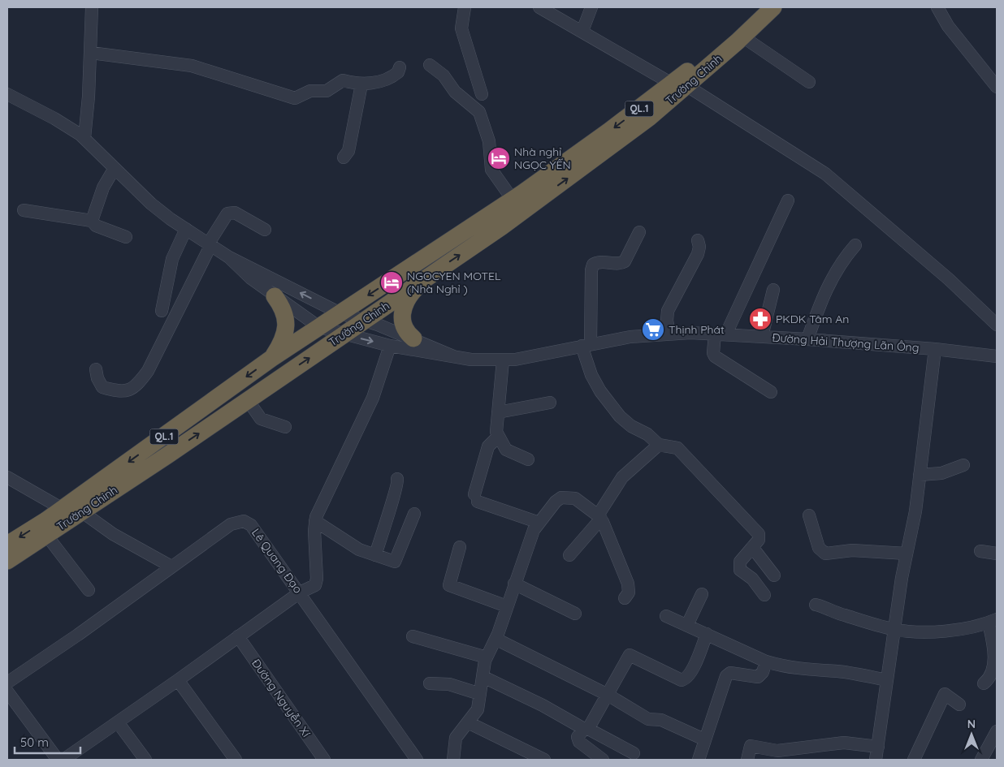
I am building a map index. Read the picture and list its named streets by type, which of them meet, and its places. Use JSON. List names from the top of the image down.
{
  "streets": {
    "highway": ["Trường Chinh", "QL.1"],
    "street": ["Đường Hải Thượng Lãn Ông", "Lê Quang Đạo", "Đường Nguyễn Xí"]
  },
  "crossings": [
    ["Trường Chinh", "Đường Hải Thượng Lãn Ông"]
  ],
  "places": {
    "hotel": ["Nhà nghỉ NGỌC YẾN", "NGOCYEN MOTEL (Nhà Nghỉ )"],
    "pharmacy": ["PKDK Tâm An"],
    "supermarket": ["Thịnh Phát"]
  },
  "scale_bar": "50 m",
  "north": "top"
}
